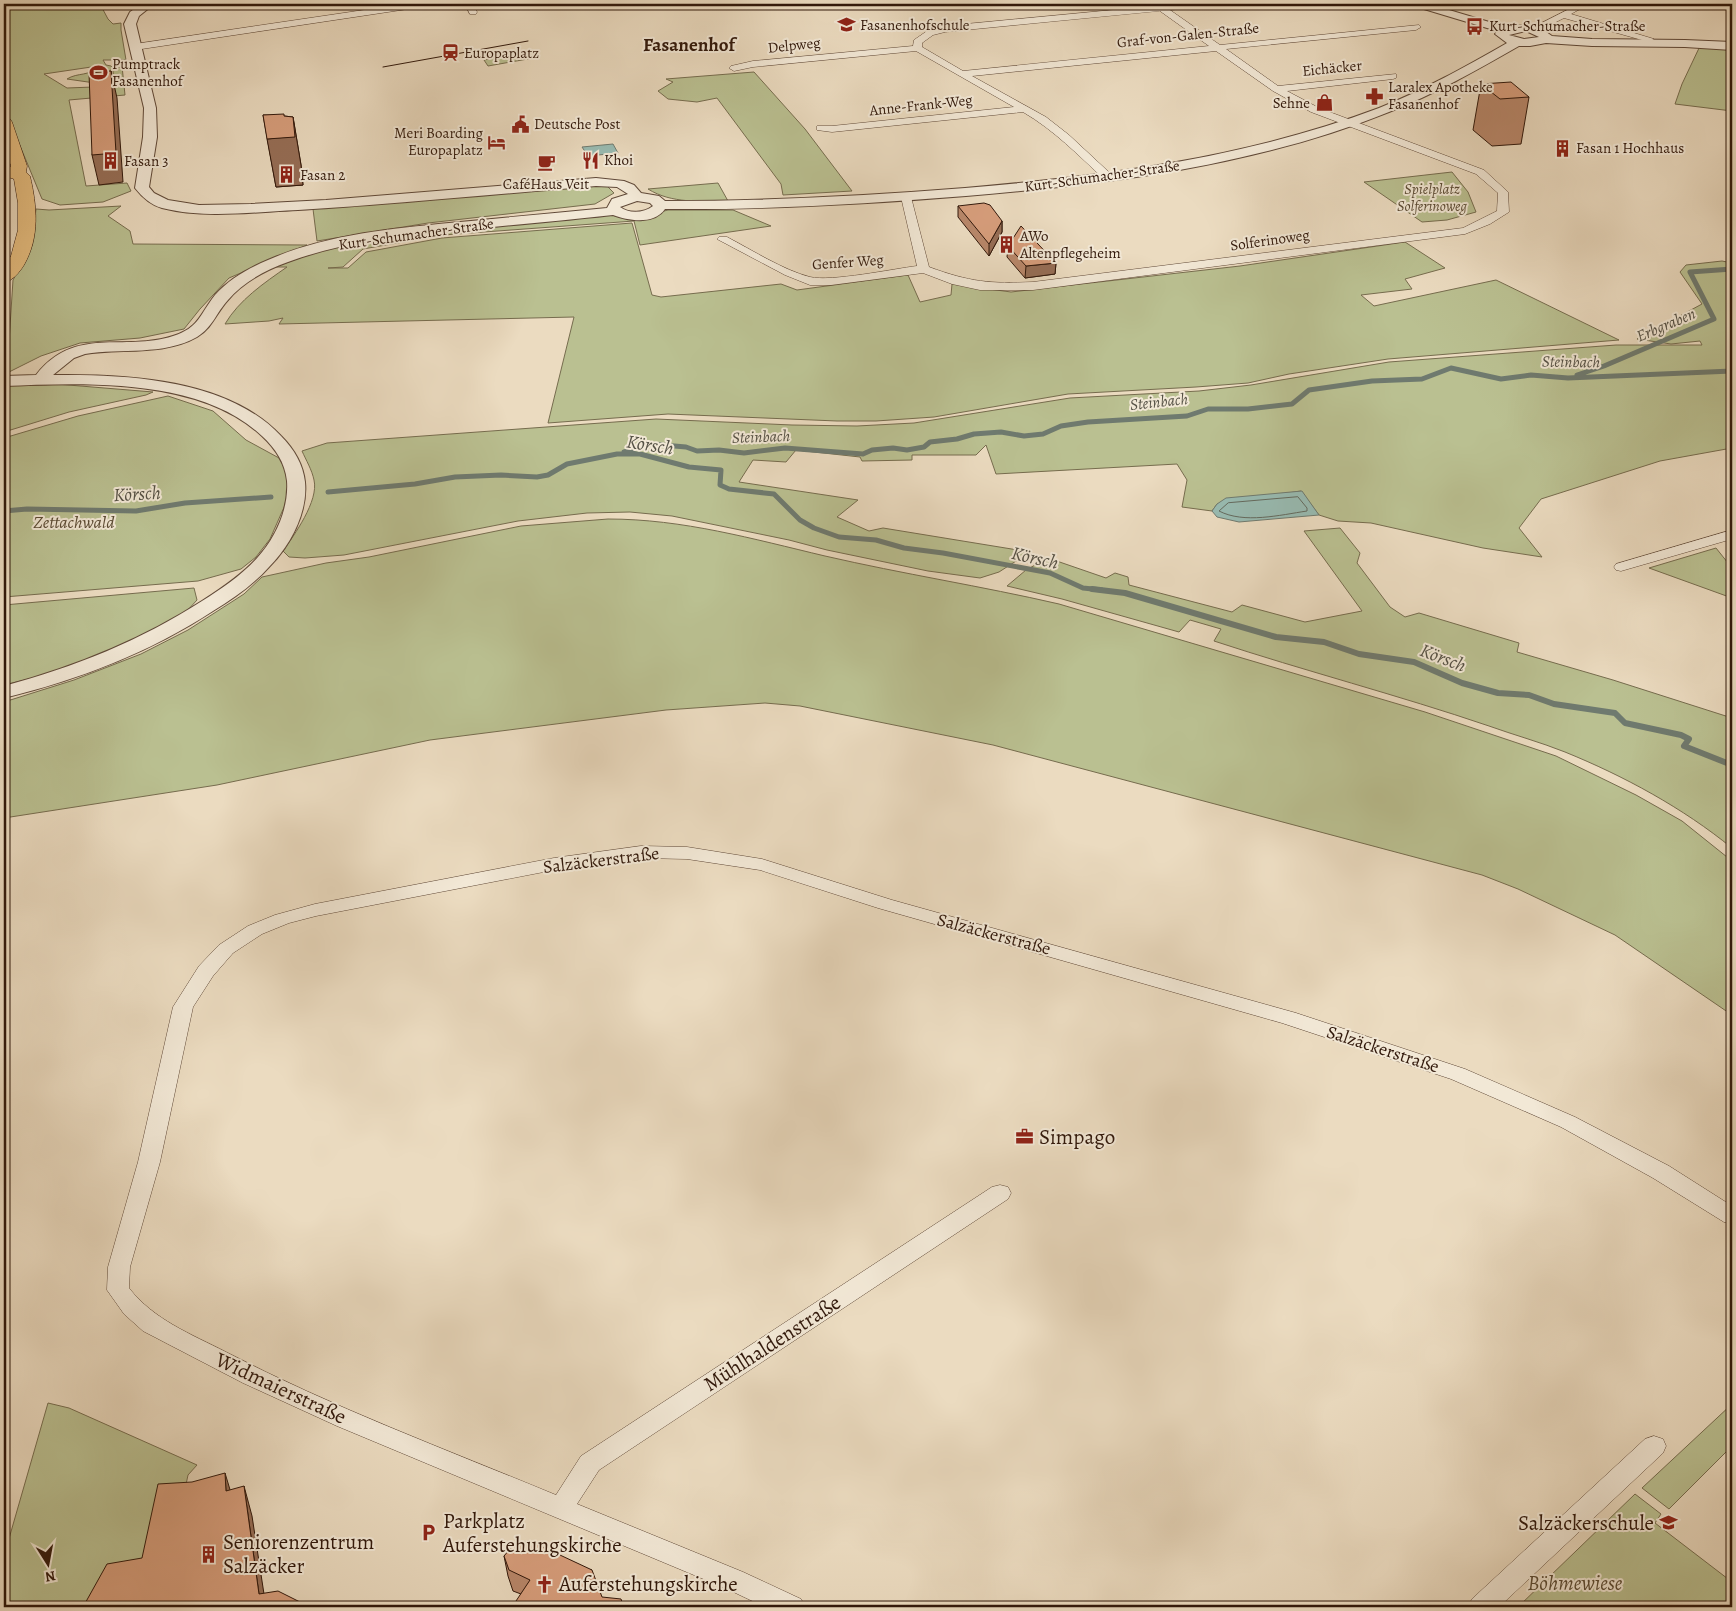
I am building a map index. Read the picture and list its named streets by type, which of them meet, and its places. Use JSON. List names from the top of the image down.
{
  "streets": {
    "street": [
      "Graf-von-Galen-Straße",
      "Delpweg",
      "Eichäcker",
      "Anne-Frank-Weg",
      "Kurt-Schumacher-Straße",
      "Solferinoweg",
      "Genfer Weg",
      "Salzäckerstraße",
      "Mühlhaldenstraße",
      "Widmaierstraße"
    ]
  },
  "crossings": [
    ["Kurt-Schumacher-Straße", "Solferinoweg"],
    ["Solferinoweg", "Genfer Weg"],
    ["Salzäckerstraße", "Widmaierstraße"],
    ["Mühlhaldenstraße", "Widmaierstraße"]
  ],
  "districts": ["Fasanenhof"],
  "water": ["Erbgraben", "Steinbach", "Körsch"],
  "parks": ["Spielplatz Solferinoweg", "Zettachwald", "Böhmewiese"],
  "places": {
    "school or university": ["Fasanenhofschule", "Salzäckerschule"],
    "bus stop": ["Kurt-Schumacher-Straße"],
    "station": ["Europaplatz"],
    "sports": ["Pumptrack Fasanenhof"],
    "pharmacy": ["Laralex Apotheke Fasanenhof"],
    "shop": ["Sehne"],
    "public building": ["Deutsche Post"],
    "hotel": ["Meri Boarding Europaplatz"],
    "building": [
      "Fasan 1 Hochhaus",
      "Fasan 3",
      "Fasan 2",
      "AWo Altenpflegeheim",
      "Seniorenzentrum Salzäcker"
    ],
    "restaurant": ["Khoi"],
    "cafe": ["CaféHaus Veit"],
    "office": ["Simpago"],
    "parking": ["Parkplatz Auferstehungskirche"],
    "church": ["Auferstehungskirche"]
  },
  "north": "bottom"
}
